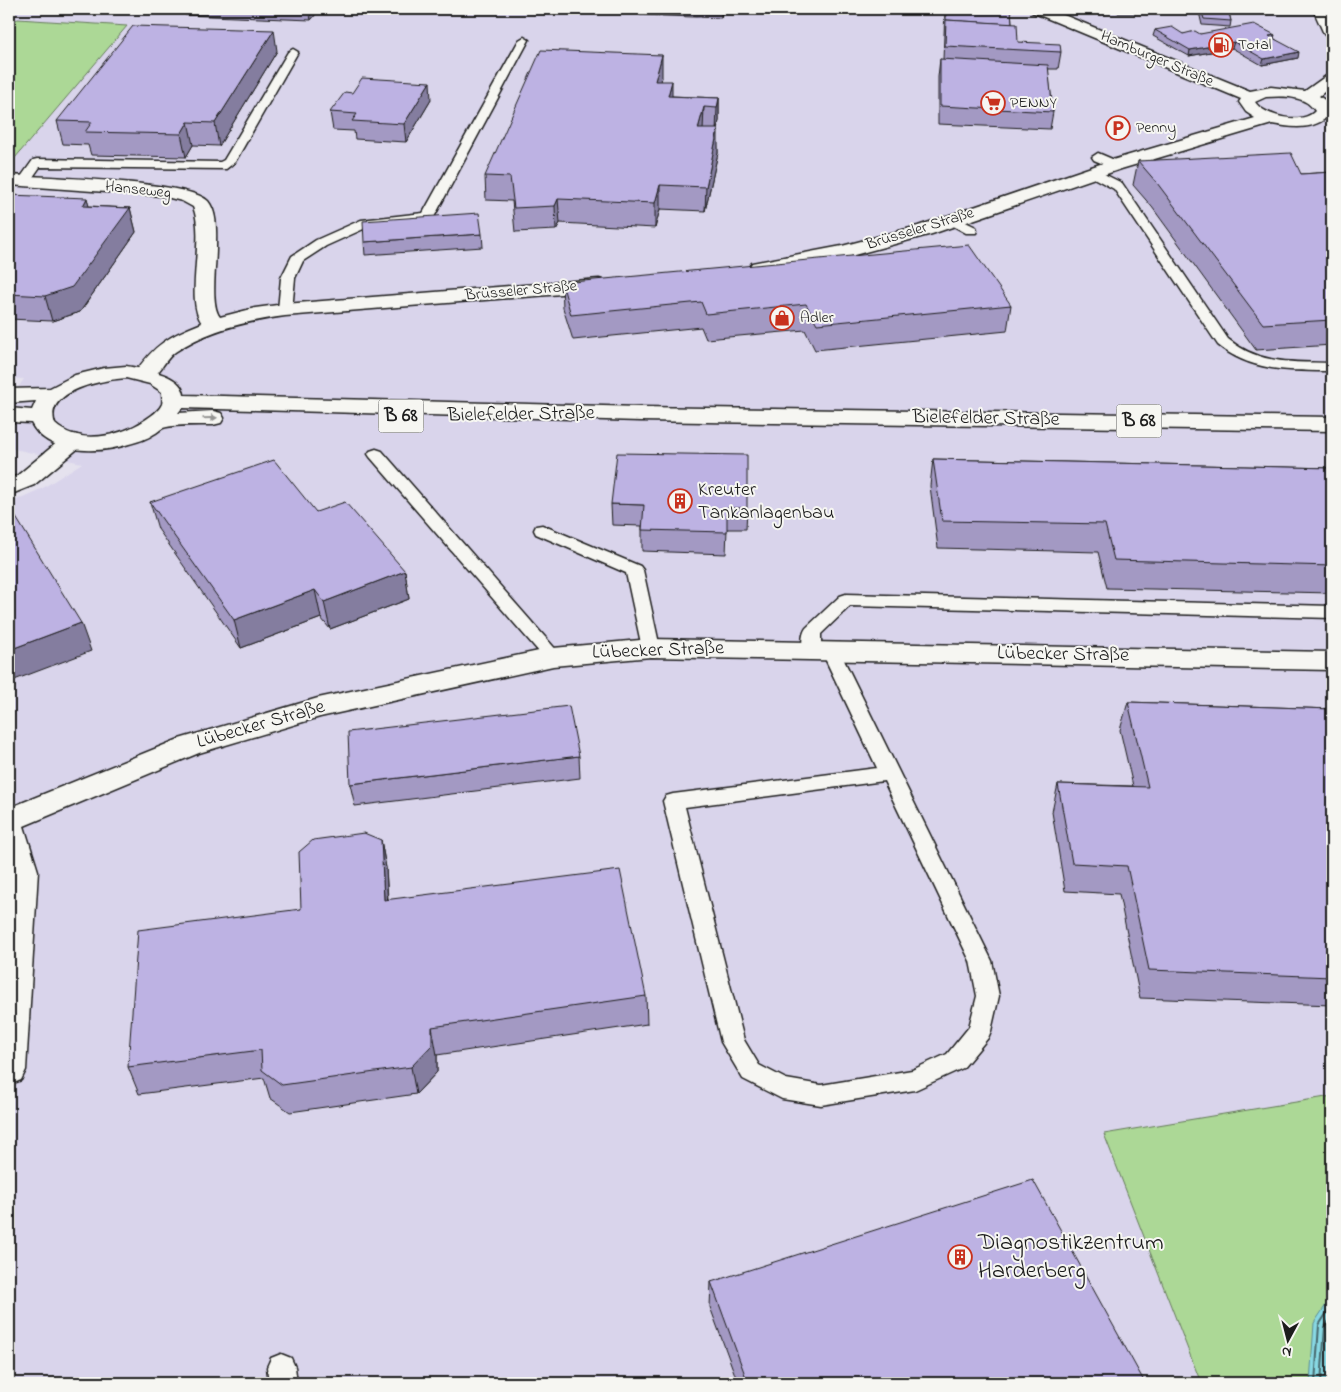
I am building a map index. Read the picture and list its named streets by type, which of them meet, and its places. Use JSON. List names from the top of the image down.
{
  "streets": {
    "street": [
      "Hamburger Straße",
      "Hanseweg",
      "Brüsseler Straße",
      "Bielefelder Straße",
      "B 68",
      "Lübecker Straße"
    ]
  },
  "crossings": [
    ["Hamburger Straße", "Brüsseler Straße"],
    ["Hanseweg", "Brüsseler Straße"]
  ],
  "places": {
    "fuel station": ["Total"],
    "supermarket": ["PENNY"],
    "parking": ["Penny"],
    "shop": ["Adler"],
    "building": ["Kreuter Tankanlagenbau", "Diagnostikzentrum Harderberg"]
  },
  "north": "bottom"
}
